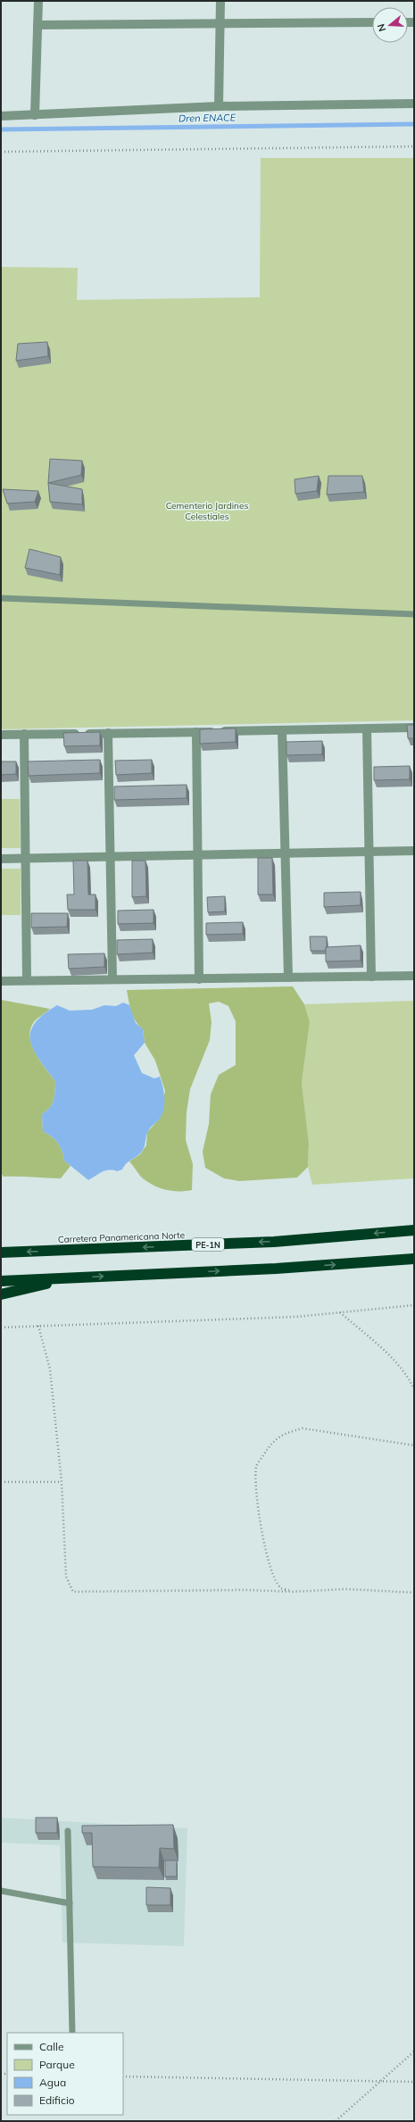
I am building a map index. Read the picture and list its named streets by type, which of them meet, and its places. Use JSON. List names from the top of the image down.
{
  "streets": {
    "highway": ["Carretera Panamericana Norte", "PE-1N"]
  },
  "water": ["Dren ENACE"],
  "parks": ["Cementerio Jardines Celestiales"],
  "legend": [
    "Calle",
    "Parque",
    "Agua",
    "Edificio"
  ],
  "north": "left"
}
